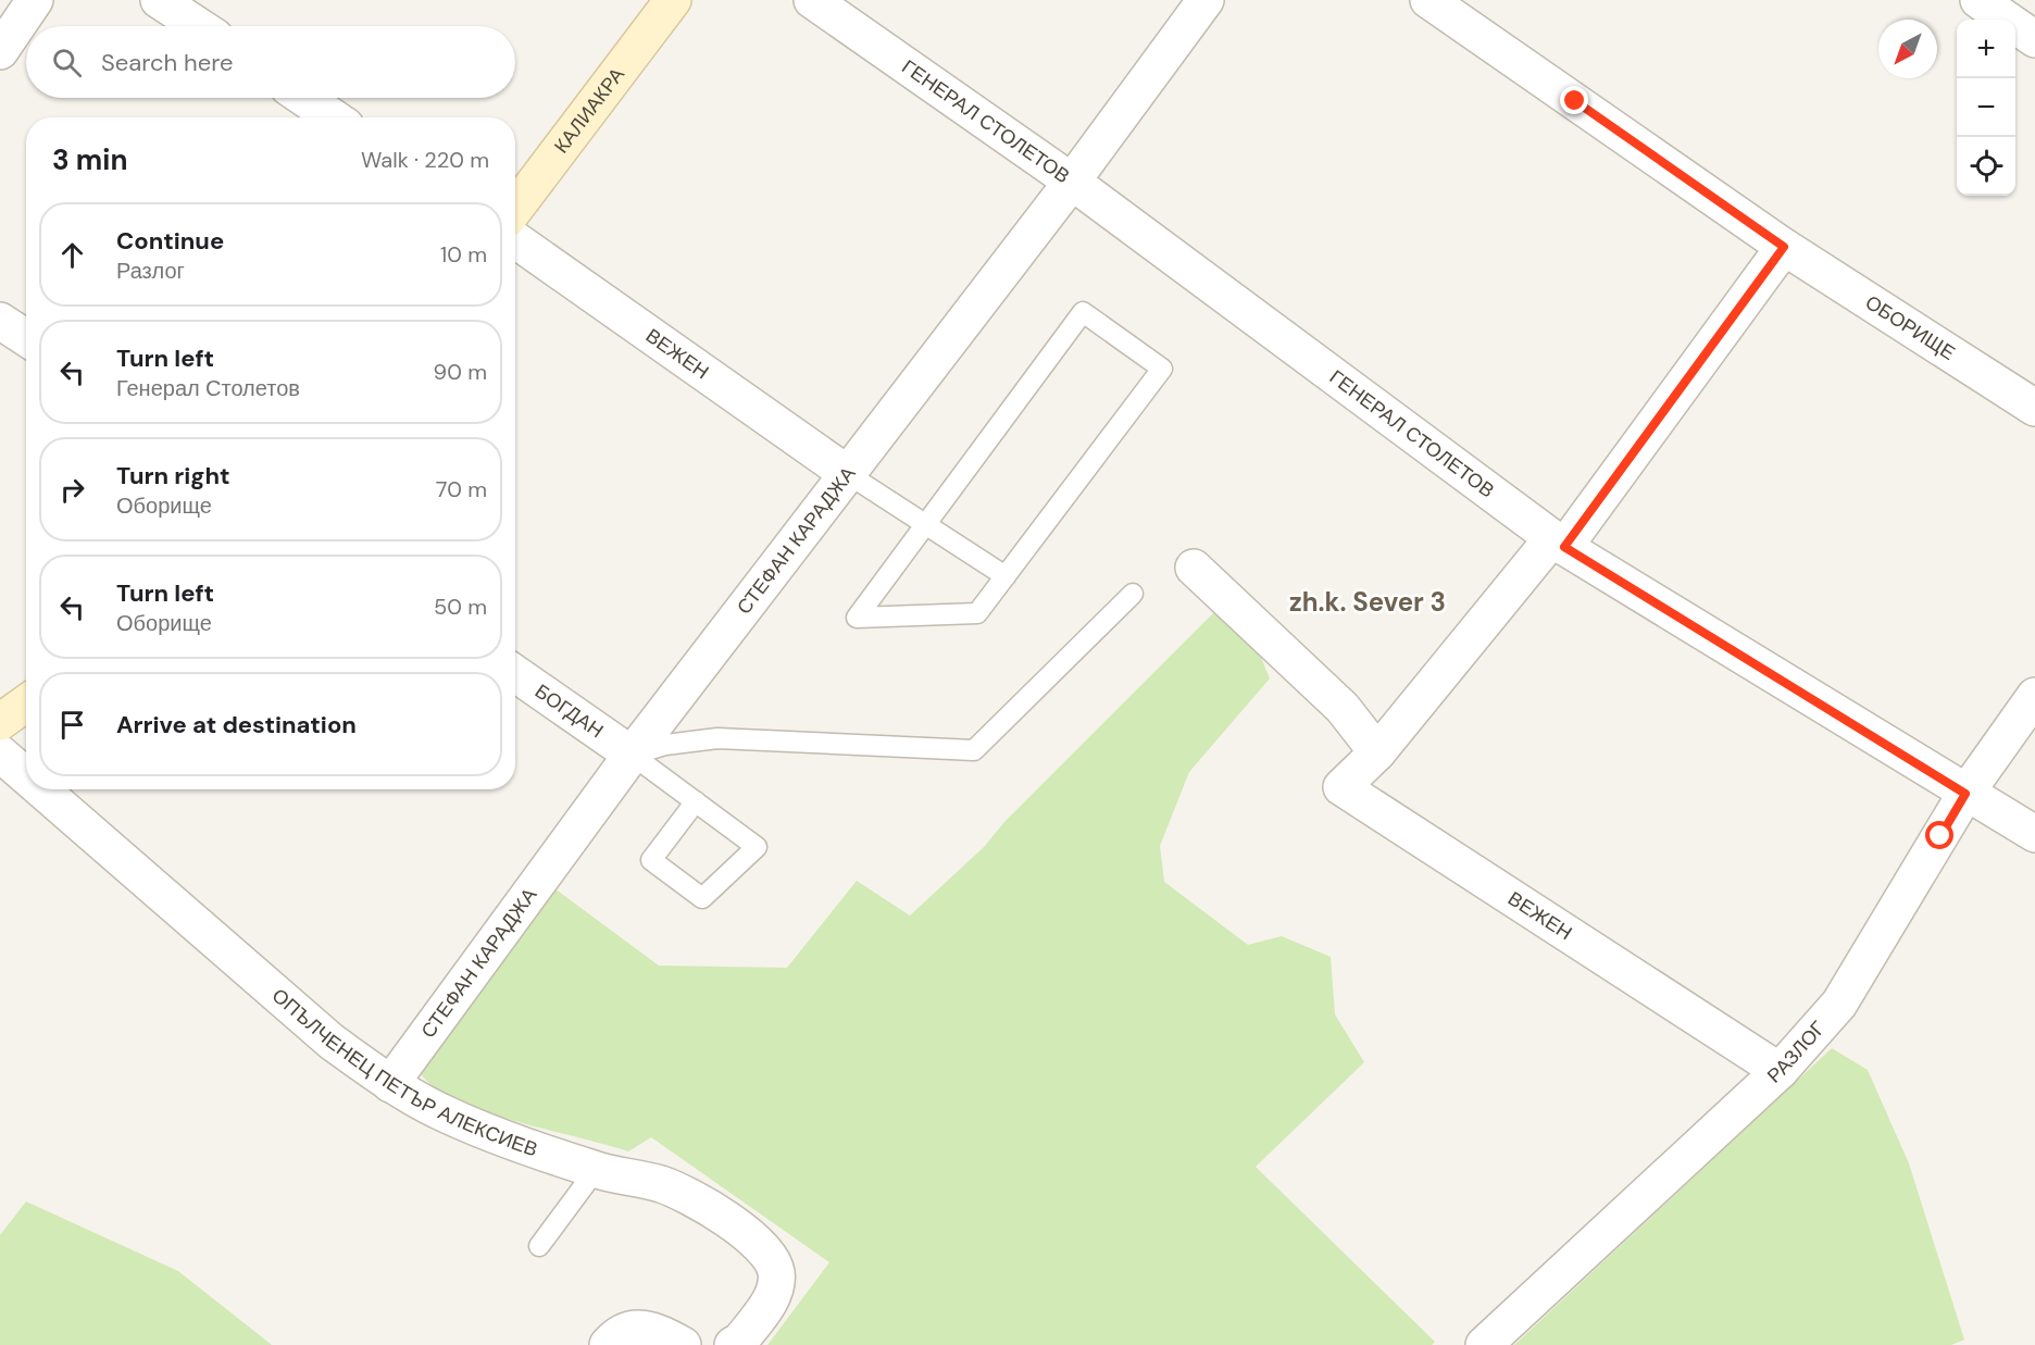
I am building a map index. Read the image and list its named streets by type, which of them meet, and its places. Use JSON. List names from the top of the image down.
{
  "streets": {
    "street": [
      "КАЛИАКРА",
      "ГЕНЕРАЛ СТОЛЕТОВ",
      "ОБОРИЩЕ",
      "ВЕЖЕН",
      "СТЕФАН КАРАДЖА",
      "БОГДАН",
      "РАЗЛОГ",
      "ОПЪЛЧЕНЕЦ ПЕТЪР АЛЕКСИЕВ"
    ]
  },
  "crossings": [
    ["ГЕНЕРАЛ СТОЛЕТОВ", "ВЕЖЕН"],
    ["ГЕНЕРАЛ СТОЛЕТОВ", "СТЕФАН КАРАДЖА"],
    ["ГЕНЕРАЛ СТОЛЕТОВ", "РАЗЛОГ"],
    ["ВЕЖЕН", "СТЕФАН КАРАДЖА"],
    ["ВЕЖЕН", "РАЗЛОГ"],
    ["СТЕФАН КАРАДЖА", "БОГДАН"],
    ["СТЕФАН КАРАДЖА", "ОПЪЛЧЕНЕЦ ПЕТЪР АЛЕКСИЕВ"]
  ],
  "districts": ["zh.k. Sever 3"],
  "north": "bottom left",
  "page": {
    "map_buttons": ["+", "−"],
    "search": "Search here",
    "heading": ["3 min", "Walk · 220 m"],
    "list": [
      ["Continue", "Разлог", "10 m"],
      ["Turn left", "Генерал Столетов", "90 m"],
      ["Turn right", "Оборище", "70 m"],
      ["Turn left", "Оборище", "50 m"],
      "Arrive at destination"
    ]
  }
}
